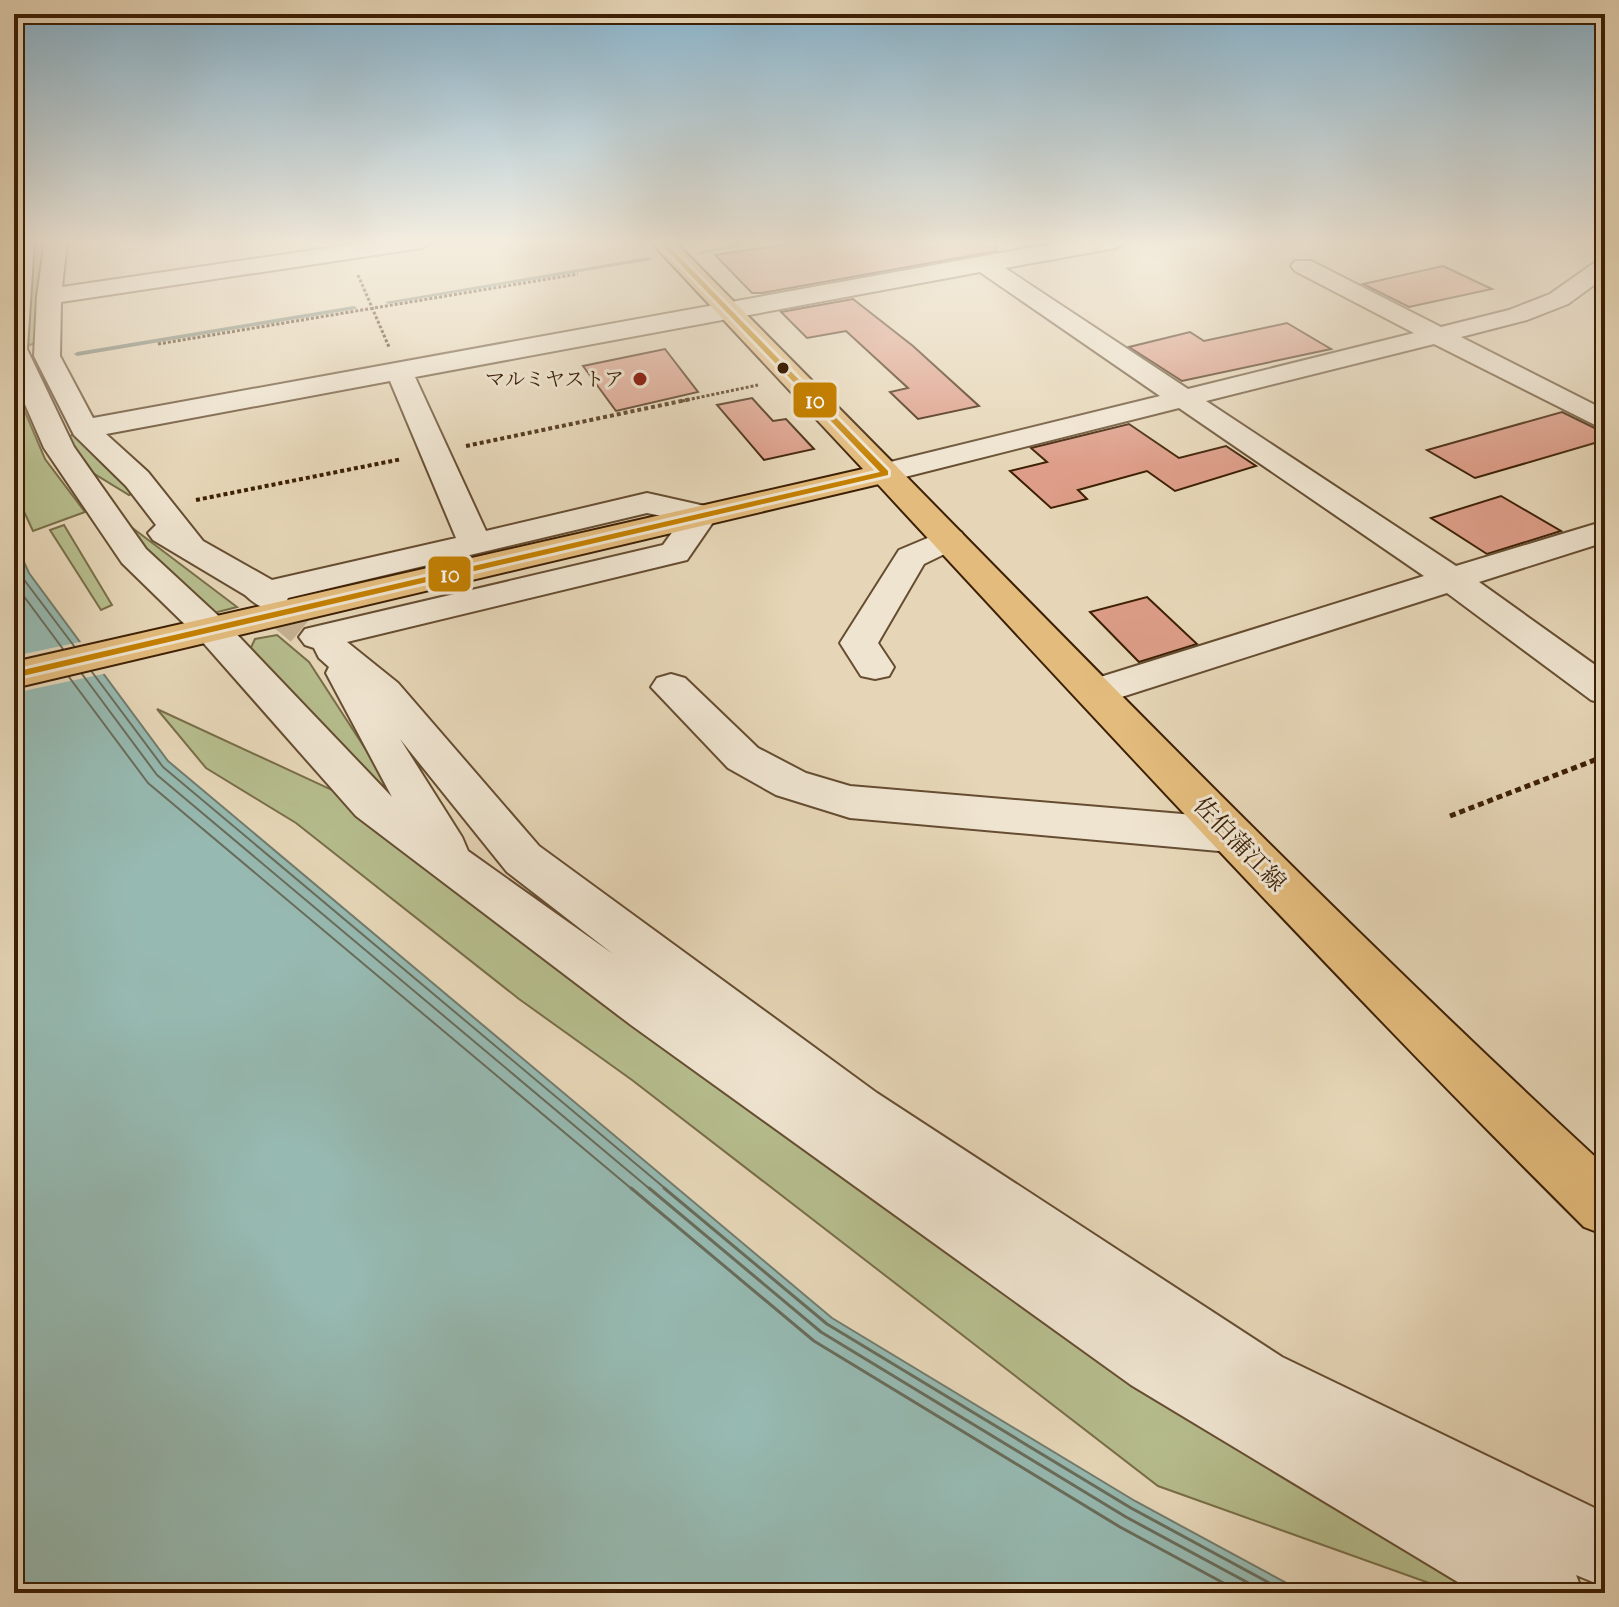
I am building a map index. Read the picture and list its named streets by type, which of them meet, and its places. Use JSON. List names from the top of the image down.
{
  "streets": {
    "main road": ["佐伯蒲江線"]
  },
  "places": ["マルミヤストア"],
  "lines": ["transit line 10"]
}
